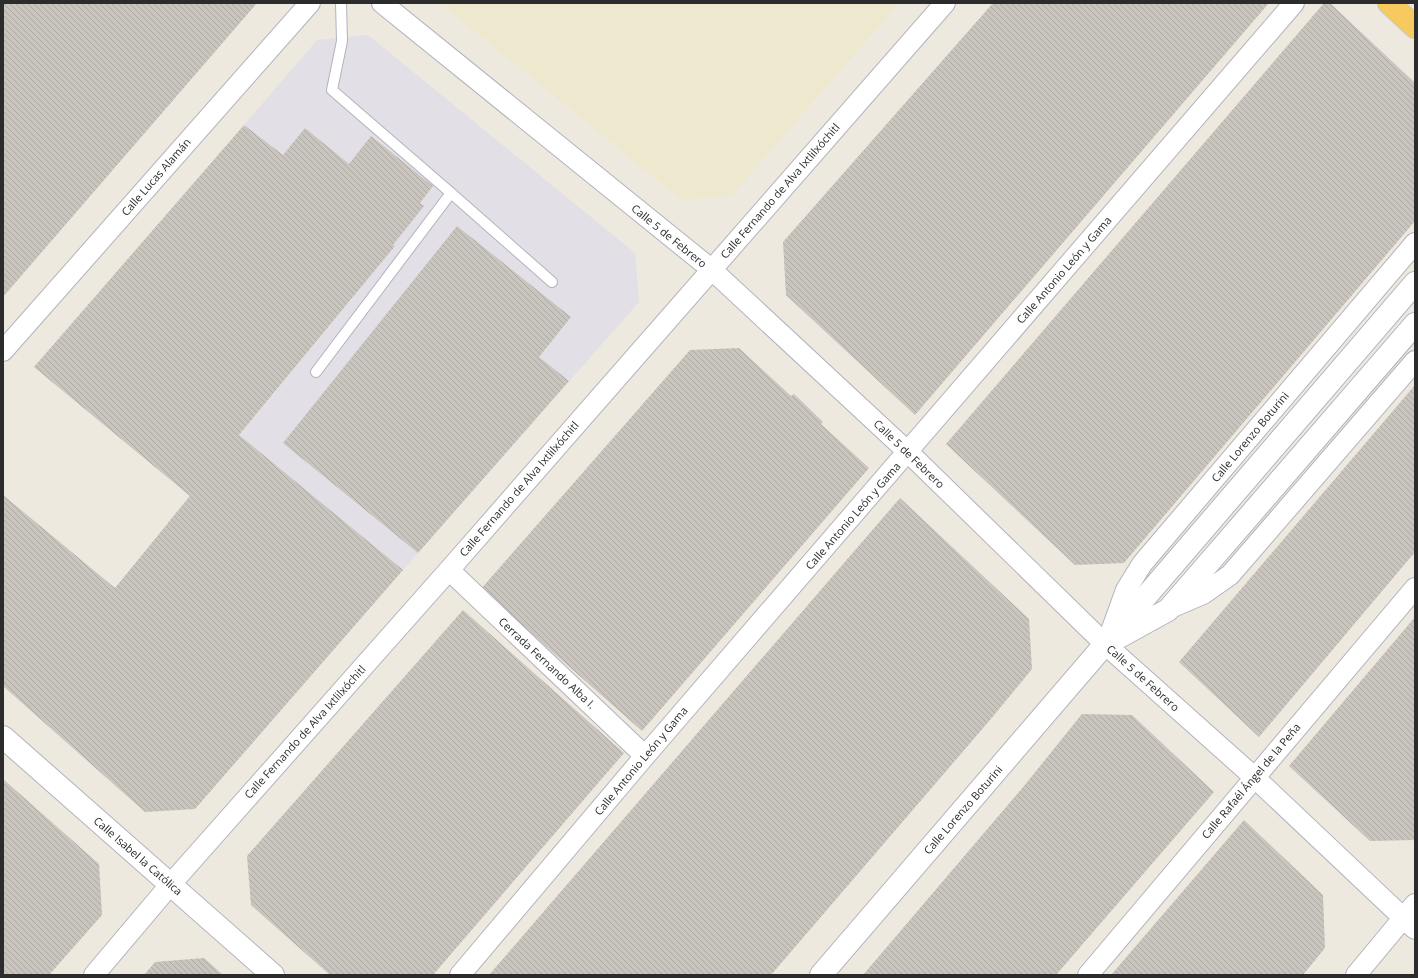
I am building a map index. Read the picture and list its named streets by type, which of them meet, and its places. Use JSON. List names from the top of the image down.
{
  "streets": {
    "main road": ["Calle Lorenzo Boturini", "Calle Isabel la Católica"],
    "street": [
      "Calle Lucas Alamán",
      "Calle Fernando de Alva Ixtlilxóchitl",
      "Calle 5 de Febrero",
      "Calle Antonio León y Gama",
      "Cerrada Fernando Alba I.",
      "Calle Rafaél Ángel de la Peña"
    ]
  },
  "crossings": [
    ["Calle Fernando de Alva Ixtlilxóchitl", "Calle 5 de Febrero"],
    ["Calle Fernando de Alva Ixtlilxóchitl", "Cerrada Fernando Alba I."],
    ["Calle Fernando de Alva Ixtlilxóchitl", "Calle Isabel la Católica"],
    ["Calle 5 de Febrero", "Calle Antonio León y Gama"],
    ["Calle 5 de Febrero", "Calle Lorenzo Boturini"],
    ["Calle 5 de Febrero", "Calle Rafaél Ángel de la Peña"],
    ["Calle Antonio León y Gama", "Cerrada Fernando Alba I."]
  ]
}
